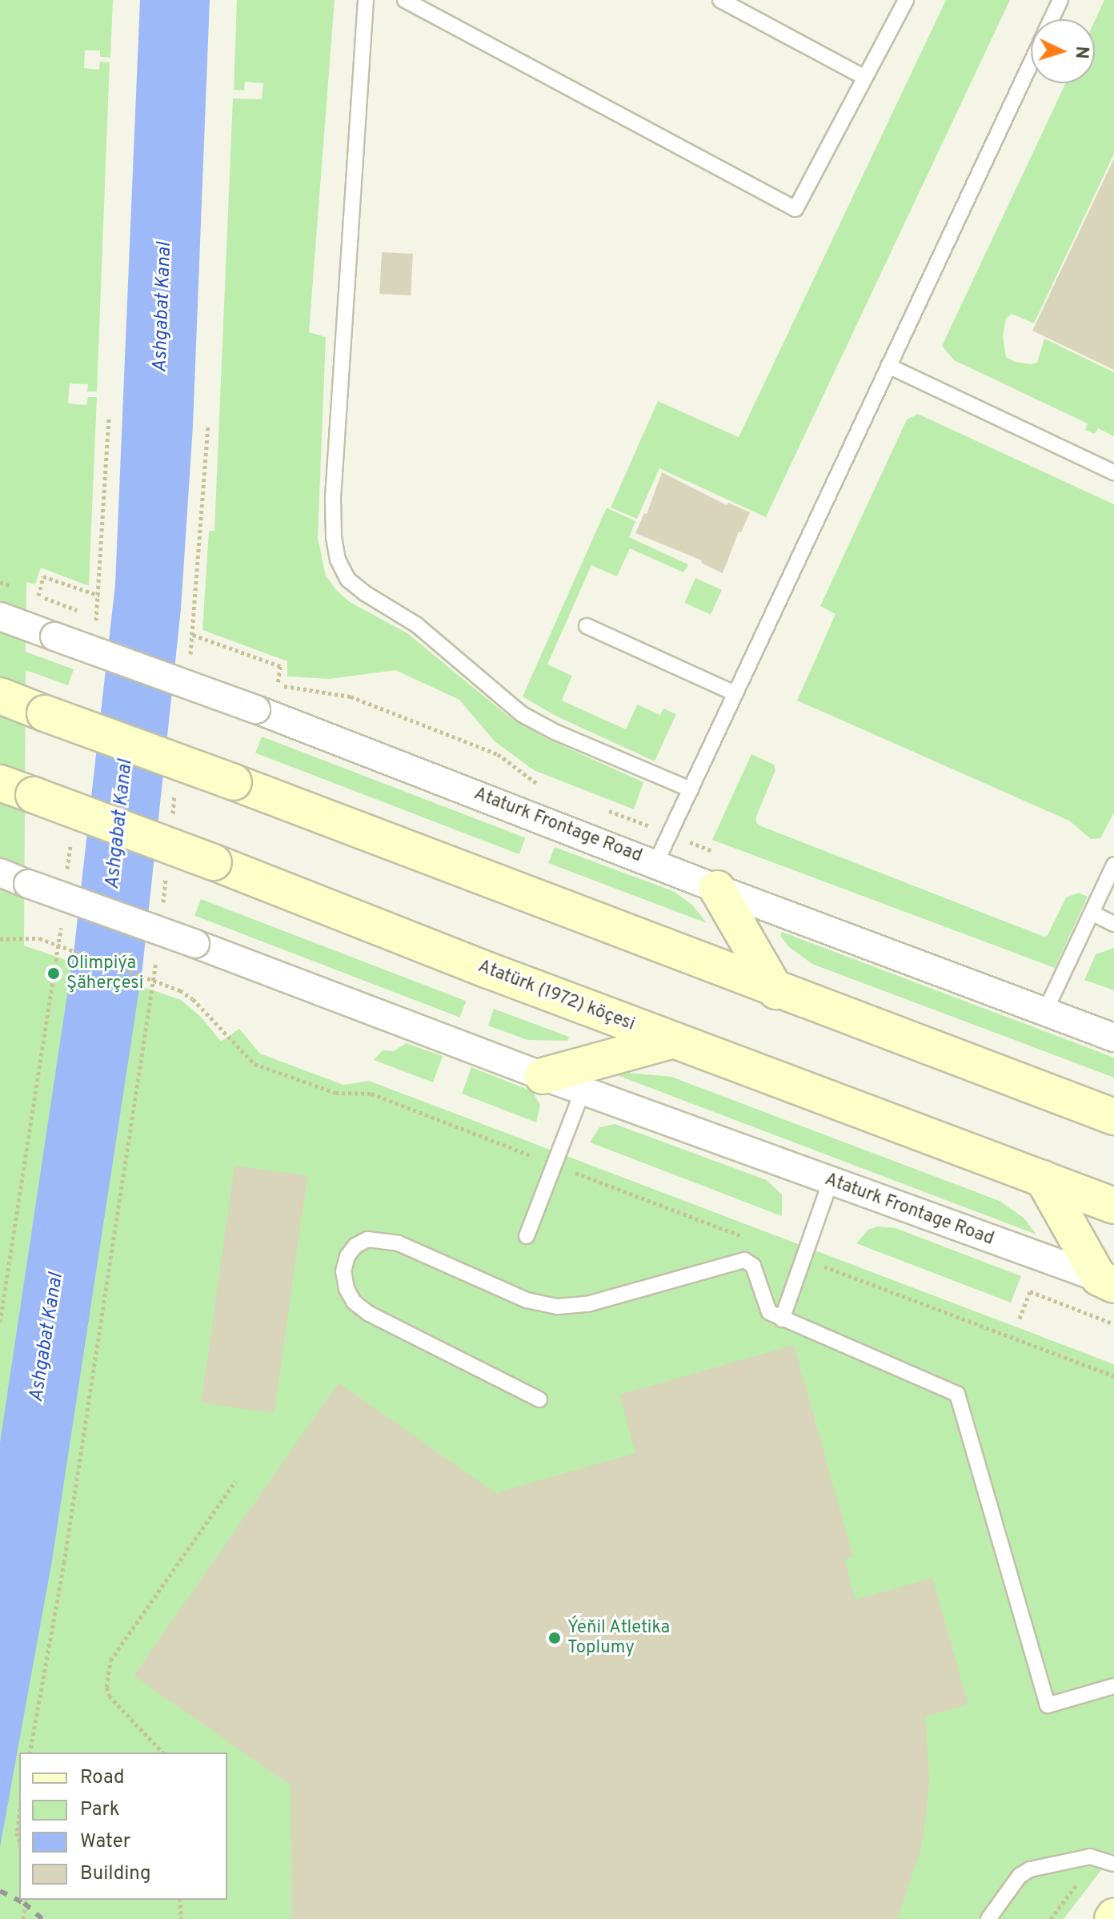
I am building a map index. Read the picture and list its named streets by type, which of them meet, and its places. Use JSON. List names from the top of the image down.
{
  "streets": {
    "main road": ["Atatürk (1972) köçesi"],
    "street": ["Ataturk Frontage Road"]
  },
  "water": ["Ashgabat Kanal"],
  "places": ["Olimpiýa Şäherçesi", "Ýeňil Atletika Toplumy"],
  "legend": [
    "Road",
    "Park",
    "Water",
    "Building"
  ],
  "north": "right"
}
